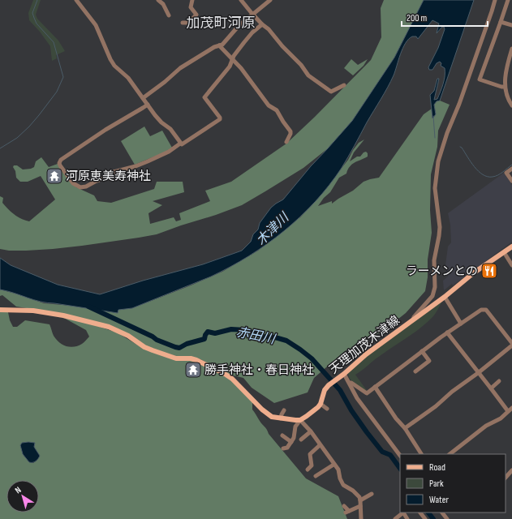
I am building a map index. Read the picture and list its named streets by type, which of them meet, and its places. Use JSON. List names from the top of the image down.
{
  "streets": {
    "main road": ["天理加茂木津線"]
  },
  "districts": ["加茂町河原"],
  "water": ["木津川", "赤田川"],
  "places": {
    "temple": ["河原恵美寿神社", "勝手神社・春日神社"],
    "restaurant": ["ラーメンとの"]
  },
  "legend": ["Road", "Park", "Water"],
  "scale_bar": "200 m",
  "north": "top left"
}
